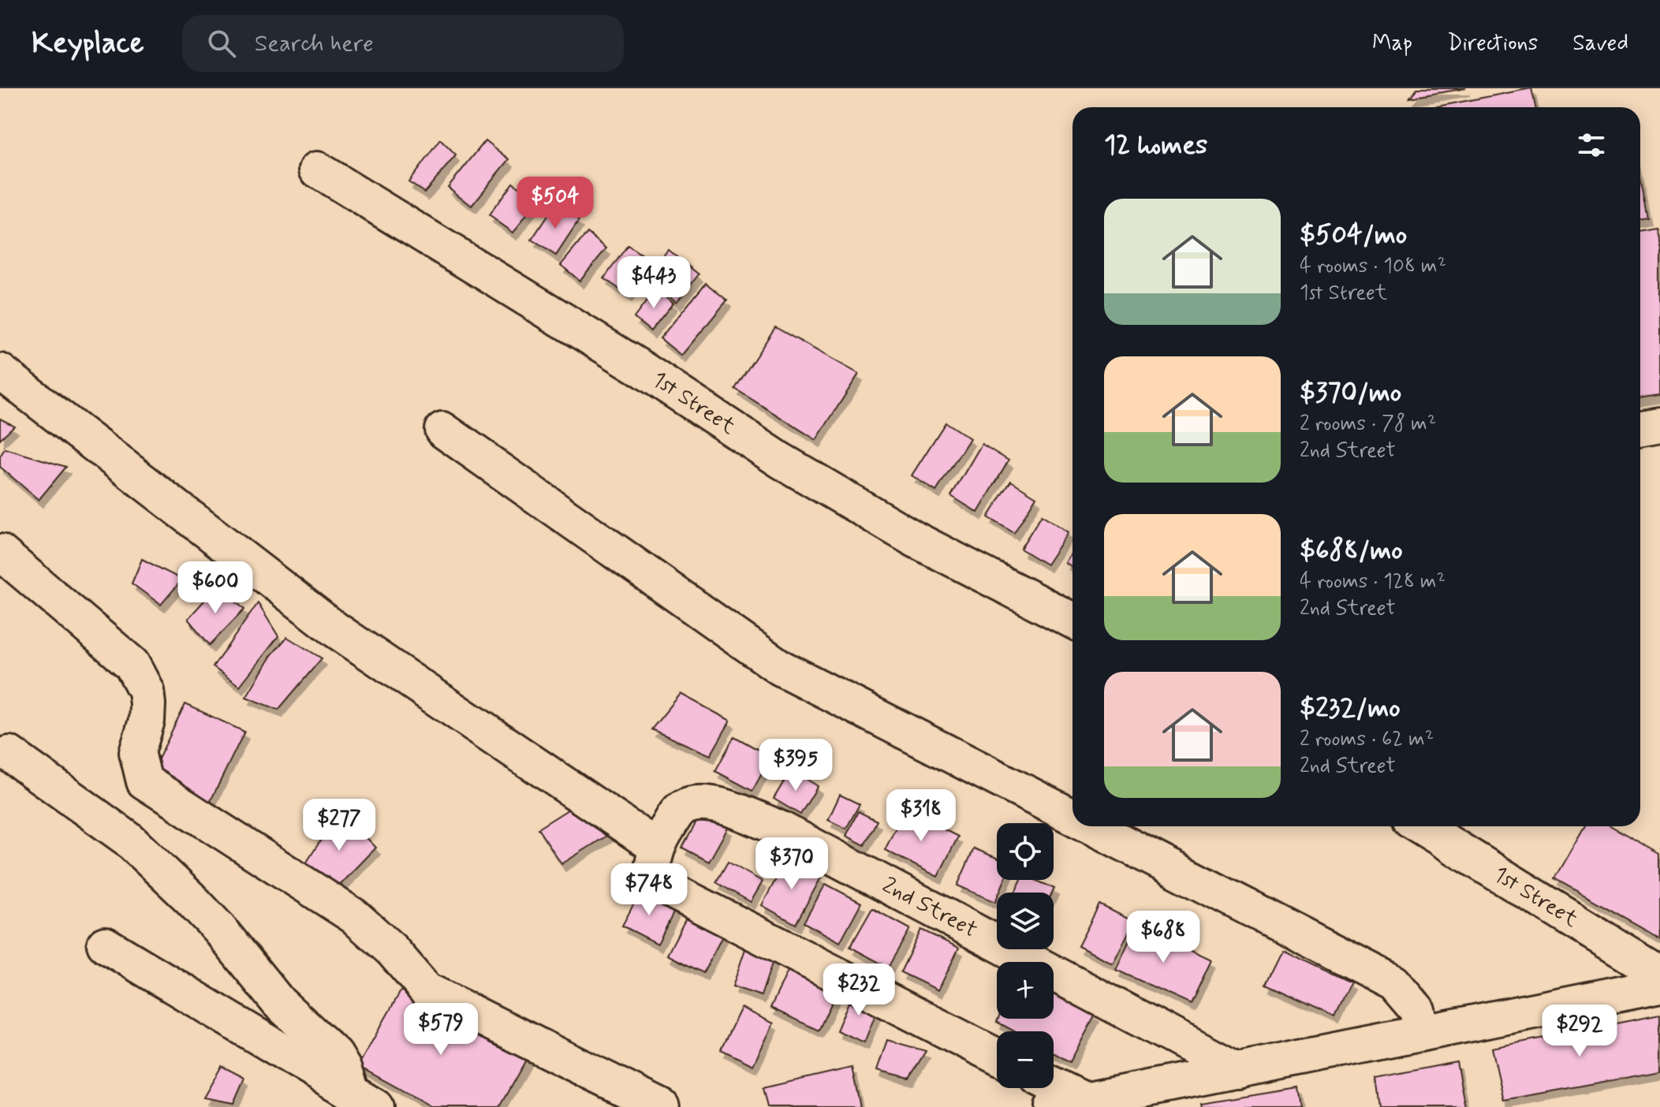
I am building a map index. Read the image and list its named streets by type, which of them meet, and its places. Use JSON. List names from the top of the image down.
{
  "streets": {
    "street": ["1st Street", "2nd Street"]
  },
  "page": {
    "header": "Keyplace",
    "search": "Search here",
    "nav": ["Map", "Directions", "Saved"],
    "heading": "12 homes",
    "price": [
      "$504",
      "$443",
      "$600",
      "$395",
      "$318",
      "$277",
      "$370",
      "$748",
      "$688",
      "$232",
      "$579",
      "$292"
    ],
    "list": [
      {
        "name": "$504/mo",
        "note": "4 rooms · 108 m² · 1st Street"
      },
      {
        "name": "$370/mo",
        "note": "2 rooms · 78 m² · 2nd Street"
      },
      {
        "name": "$688/mo",
        "note": "4 rooms · 128 m² · 2nd Street"
      },
      {
        "name": "$232/mo",
        "note": "2 rooms · 62 m² · 2nd Street"
      }
    ],
    "map_buttons": ["+", "−"]
  }
}
